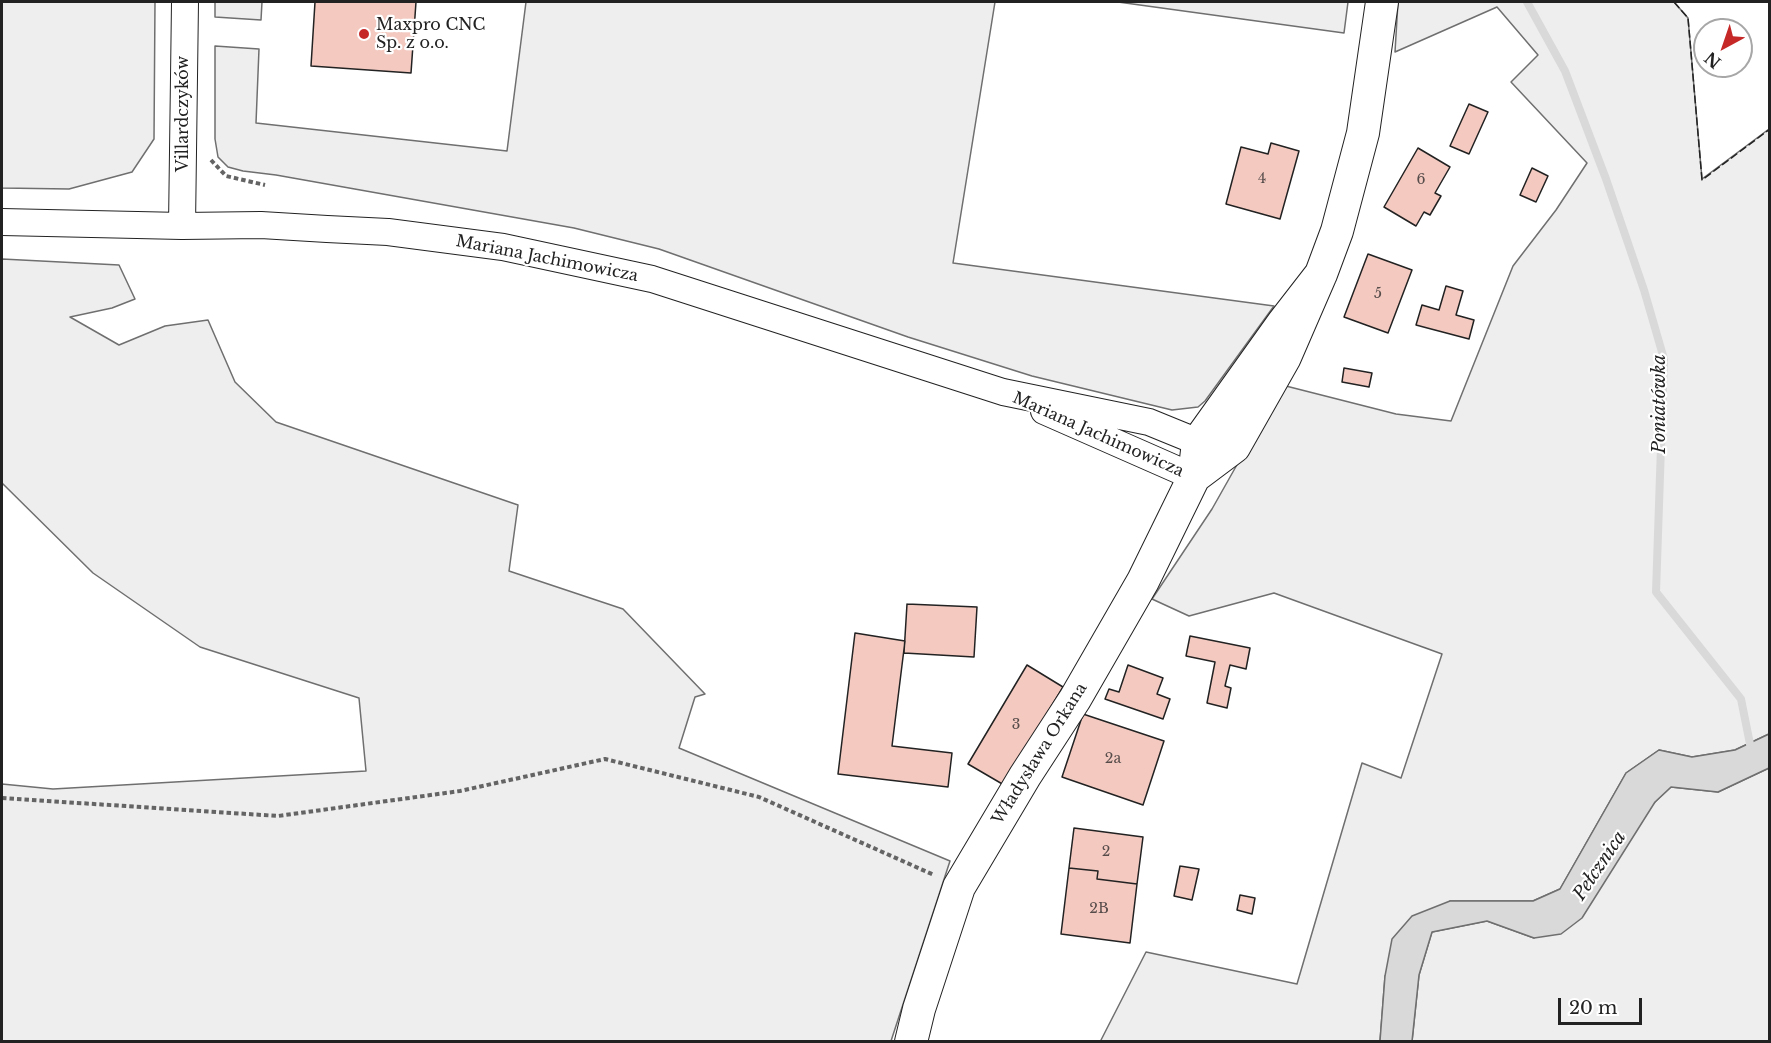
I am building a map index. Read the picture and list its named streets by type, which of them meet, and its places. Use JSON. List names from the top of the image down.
{
  "streets": {
    "street": ["Villardczyków", "Mariana Jachimowicza", "Władysława Orkana"]
  },
  "crossings": [
    ["Villardczyków", "Mariana Jachimowicza"],
    ["Mariana Jachimowicza", "Władysława Orkana"]
  ],
  "water": ["Poniatówka", "Pełcznica"],
  "places": ["Maxpro CNC Sp. z o.o."],
  "house_numbers": [
    "4",
    "6",
    "5",
    "3",
    "2a",
    "2",
    "2B"
  ],
  "scale_bar": "20 m",
  "north": "bottom left"
}
